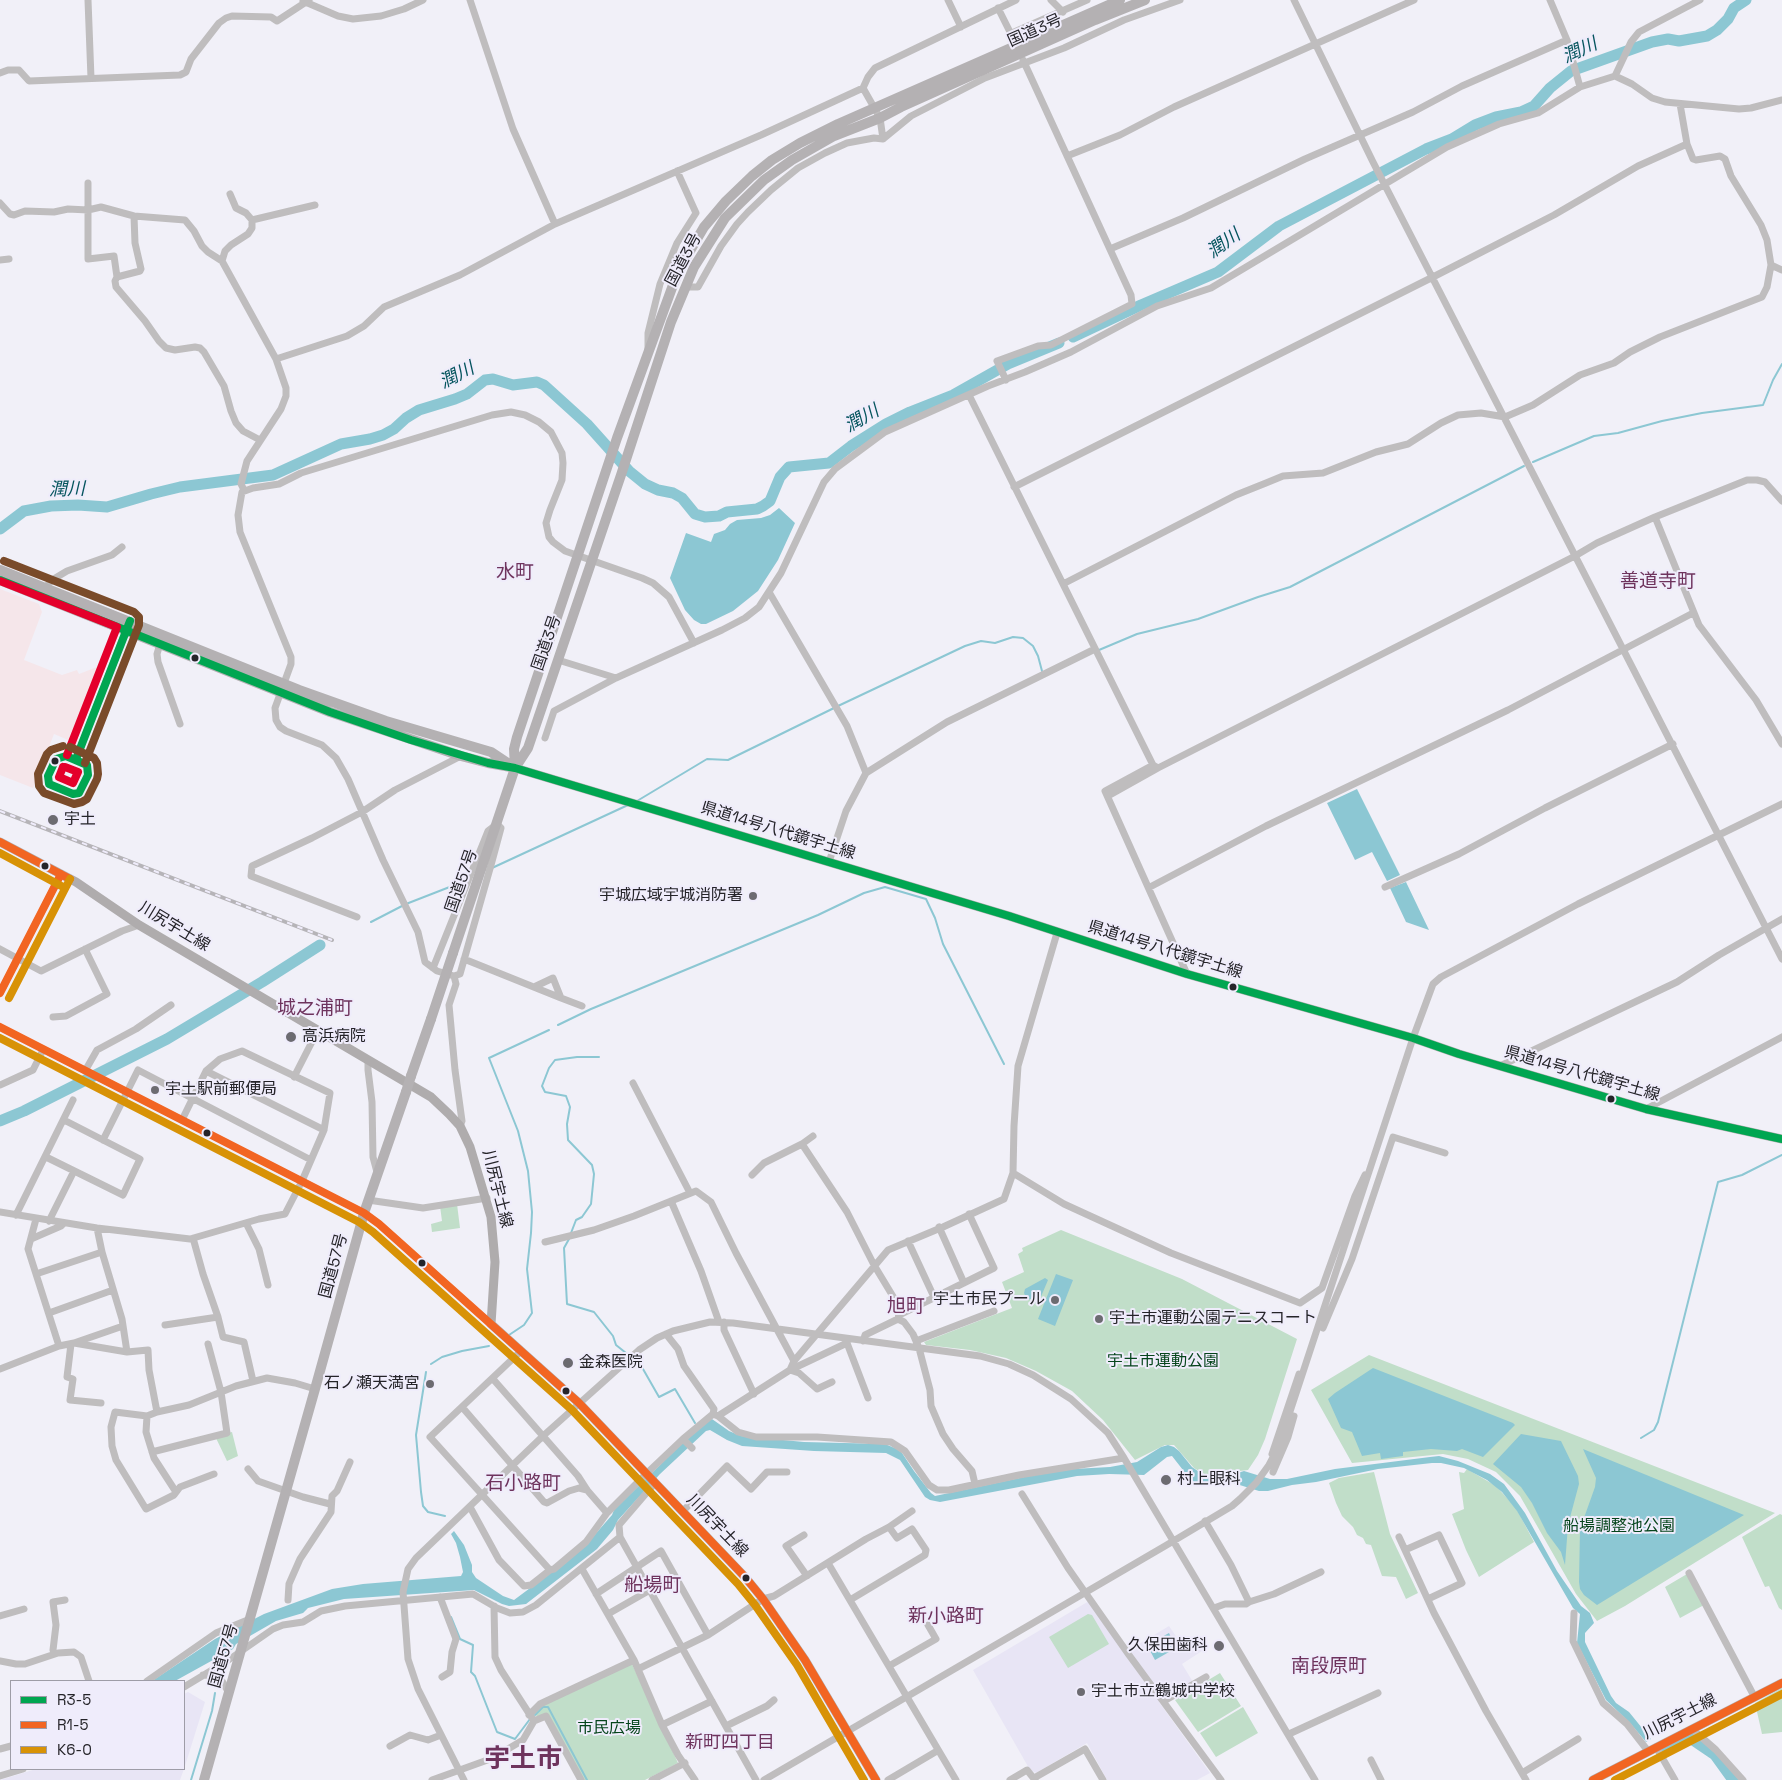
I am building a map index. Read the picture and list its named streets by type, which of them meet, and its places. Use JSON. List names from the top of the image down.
{
  "streets": {
    "highway": ["国道3号", "国道57号"],
    "main road": ["県道14号八代鏡宇土線", "川尻宇土線"]
  },
  "crossings": [
    ["国道3号", "県道14号八代鏡宇土線"],
    ["国道3号", "国道57号"],
    ["県道14号八代鏡宇土線", "国道57号"]
  ],
  "districts": [
    "水町",
    "善道寺町",
    "城之浦町",
    "旭町",
    "石小路町",
    "船場町",
    "新小路町",
    "南段原町",
    "新町四丁目",
    "宇土市"
  ],
  "water": ["潤川"],
  "parks": ["宇土市運動公園", "船場調整池公園", "市民広場"],
  "places": [
    "宇土",
    "宇城広域宇城消防署",
    "高浜病院",
    "宇土駅前郵便局",
    "宇土市民プール",
    "宇土市運動公園テニスコート",
    "金森医院",
    "石ノ瀬天満宮",
    "村上眼科",
    "久保田歯科",
    "宇土市立鶴城中学校"
  ],
  "lines": ["transit line R3-5", "transit line R1-5", "transit line K6-0"],
  "legend": ["R3-5", "R1-5", "K6-0"]
}
